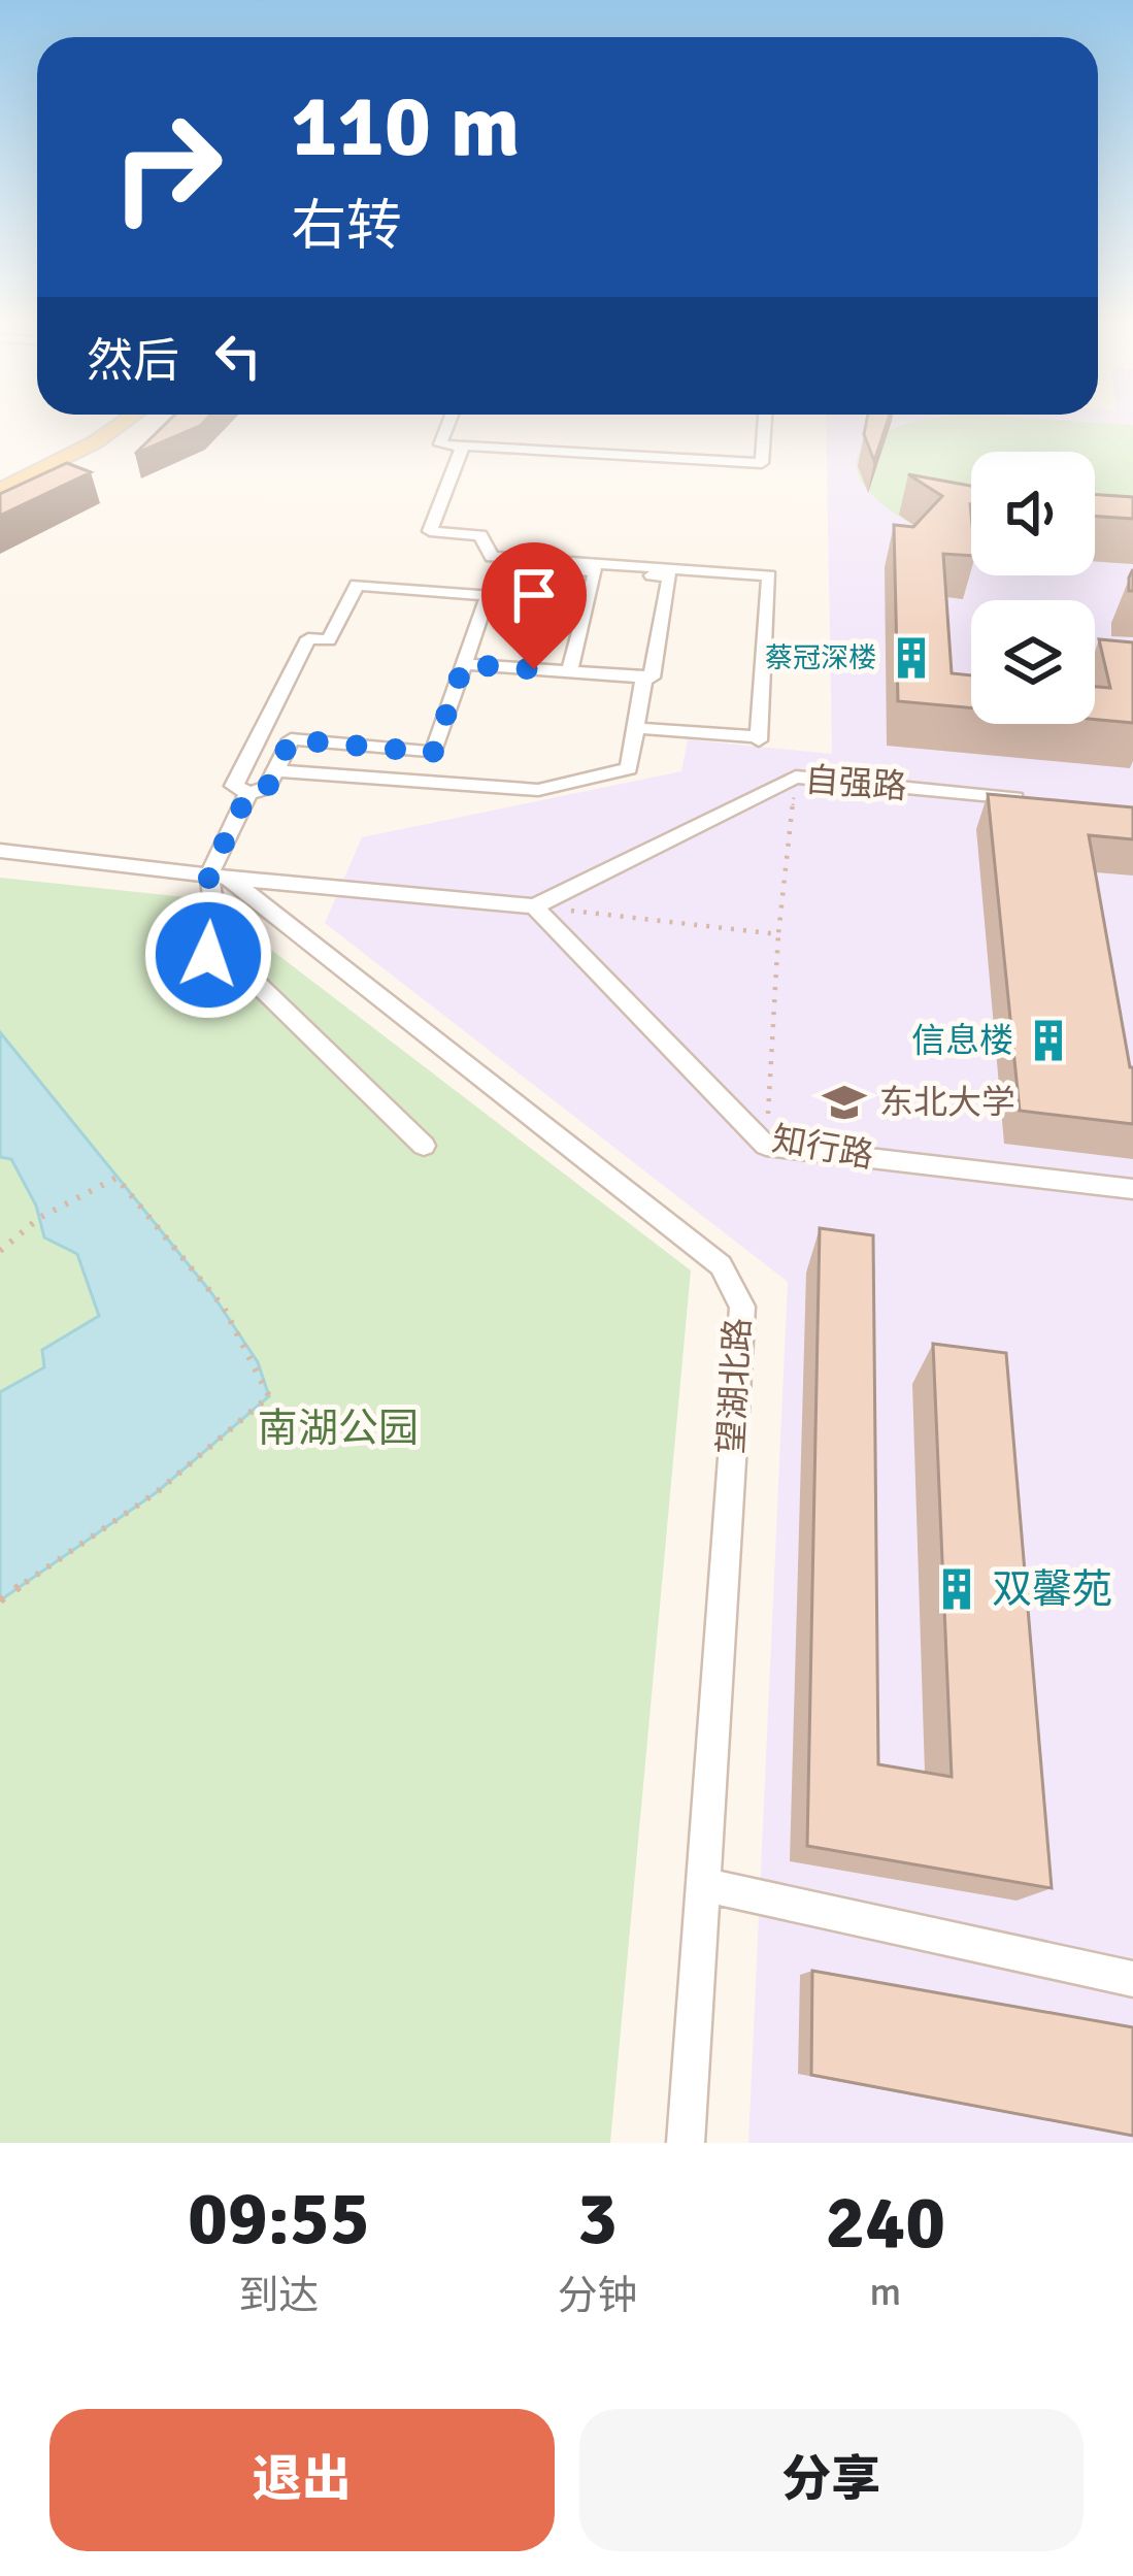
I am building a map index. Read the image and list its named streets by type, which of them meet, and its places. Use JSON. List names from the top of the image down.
{
  "streets": {
    "street": ["自强路", "知行路", "望湖北路"]
  },
  "crossings": [
    ["自强路", "知行路"]
  ],
  "parks": ["南湖公园"],
  "places": {
    "building": ["蔡冠深楼", "信息楼", "双馨苑"],
    "school or university": ["东北大学"]
  },
  "page": {
    "turn": ["110 m", "右转"],
    "then": "然后",
    "eta": [
      "09:55",
      "到达",
      "3",
      "分钟",
      "240",
      "m"
    ],
    "buttons": ["退出", "分享"]
  }
}
